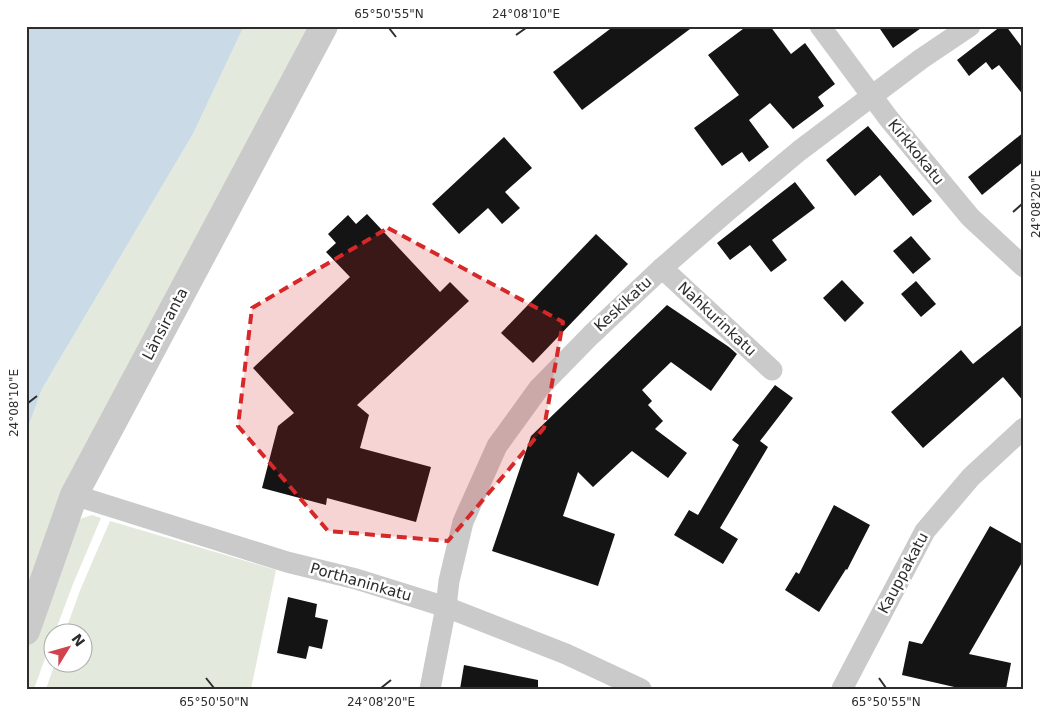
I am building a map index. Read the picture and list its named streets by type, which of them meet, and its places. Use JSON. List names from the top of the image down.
{
  "streets": {
    "street": [
      "Kirkkokatu",
      "Keskikatu",
      "Nahkurinkatu",
      "Länsiranta",
      "Kauppakatu",
      "Porthaninkatu"
    ]
  },
  "crossings": [
    ["Kirkkokatu", "Keskikatu"],
    ["Keskikatu", "Nahkurinkatu"],
    ["Keskikatu", "Porthaninkatu"],
    ["Länsiranta", "Porthaninkatu"]
  ],
  "north": "top right",
  "coordinates": [
    "65°50'55\"N",
    "24°08'10\"E",
    "24°08'20\"E",
    "65°50'50\"N"
  ]
}
